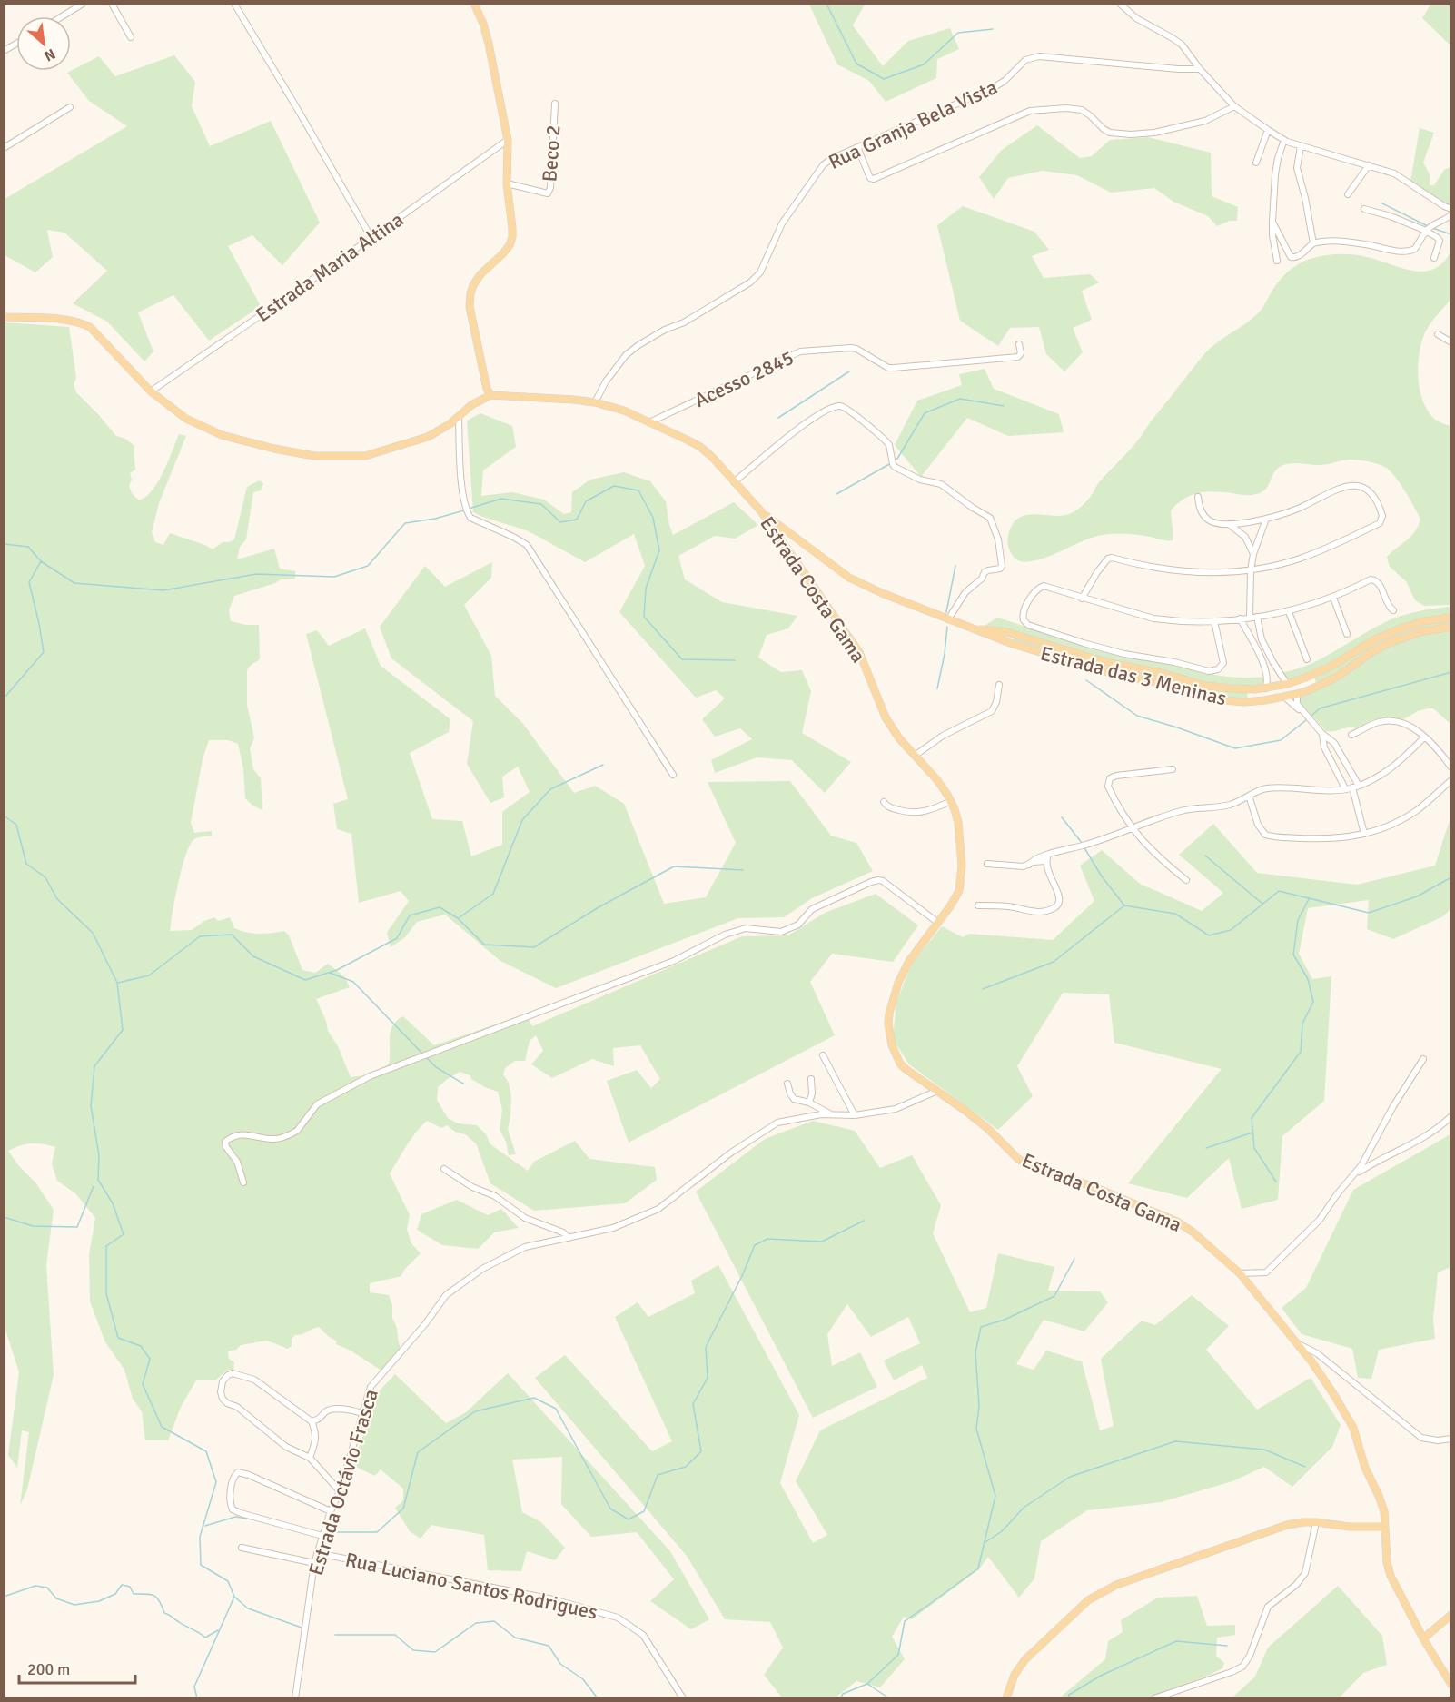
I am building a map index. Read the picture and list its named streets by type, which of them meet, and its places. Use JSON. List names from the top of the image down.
{
  "streets": {
    "main road": ["Estrada Costa Gama", "Estrada das 3 Meninas"],
    "street": [
      "Rua Granja Bela Vista",
      "Beco 2",
      "Estrada Maria Altina",
      "Acesso 2845",
      "Estrada Octávio Frasca",
      "Rua Luciano Santos Rodrigues"
    ]
  },
  "crossings": [
    ["Rua Granja Bela Vista", "Estrada Costa Gama"],
    ["Acesso 2845", "Estrada Costa Gama"],
    ["Estrada Costa Gama", "Estrada das 3 Meninas"],
    ["Estrada Costa Gama", "Estrada Octávio Frasca"],
    ["Estrada Octávio Frasca", "Rua Luciano Santos Rodrigues"]
  ],
  "scale_bar": "200 m",
  "north": "bottom right"
}
